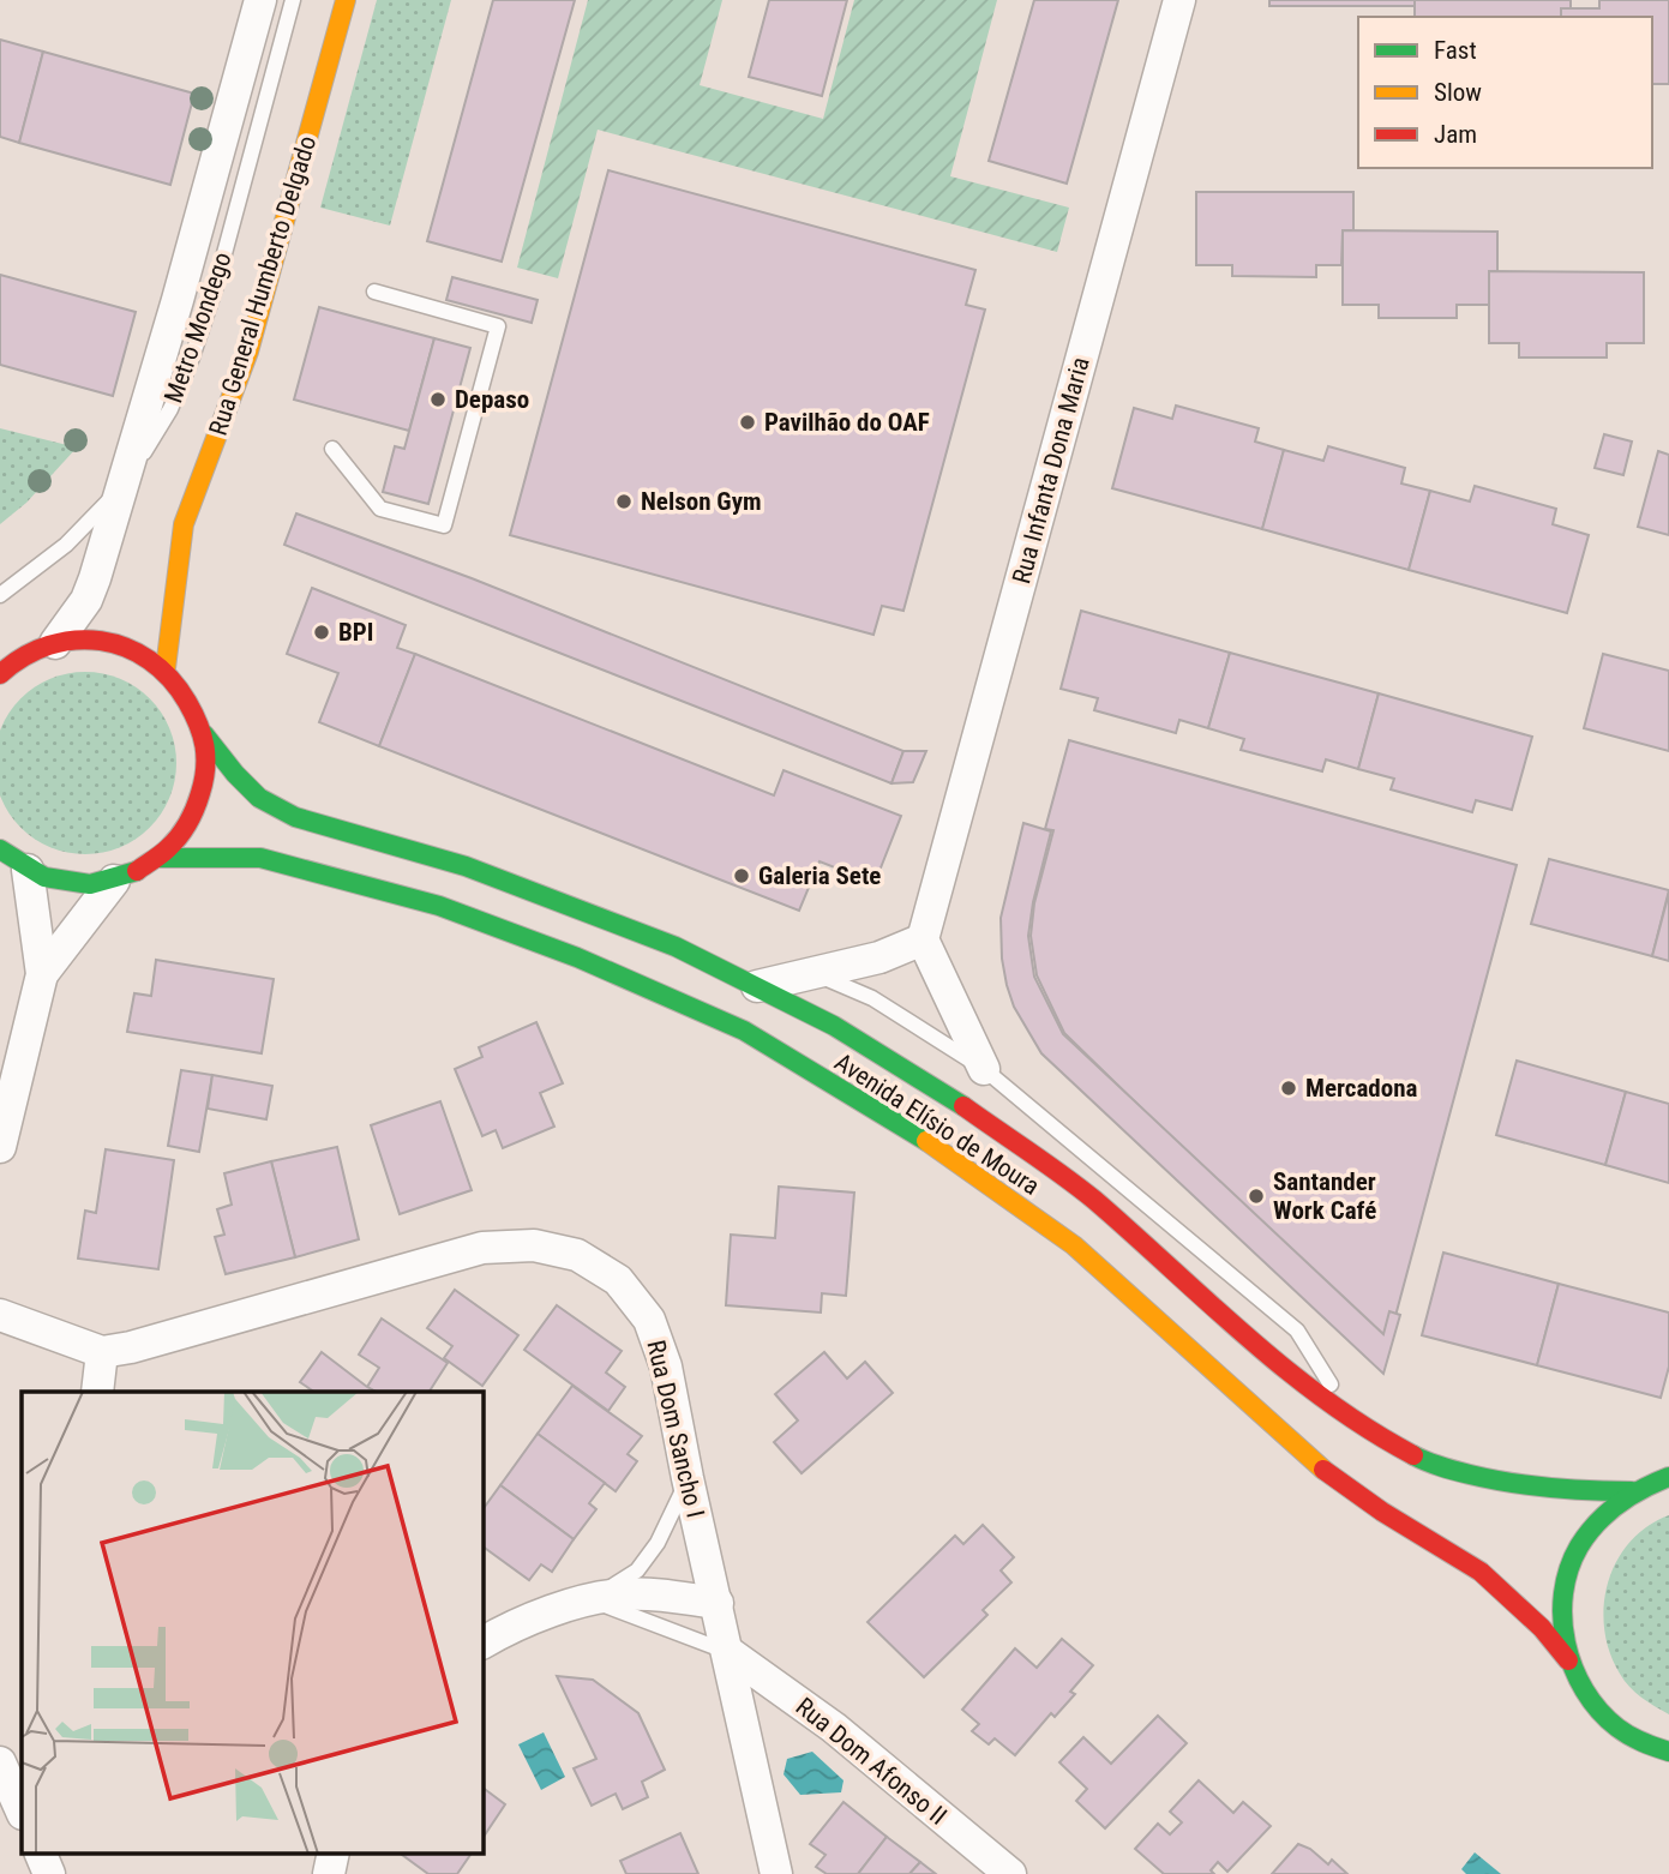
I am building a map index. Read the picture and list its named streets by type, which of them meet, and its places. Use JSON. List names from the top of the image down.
{
  "streets": {
    "main road": ["Rua General Humberto Delgado", "Avenida Elísio de Moura"],
    "street": ["Rua Infanta Dona Maria", "Rua Dom Sancho I", "Rua Dom Afonso II"],
    "lane": ["Metro Mondego"]
  },
  "crossings": [
    ["Rua Dom Sancho I", "Rua Dom Afonso II"]
  ],
  "places": [
    "Depaso",
    "Pavilhão do OAF",
    "Nelson Gym",
    "BPI",
    "Galeria Sete",
    "Mercadona",
    "Santander Work Café"
  ],
  "legend": ["Fast", "Slow", "Jam"]
}
